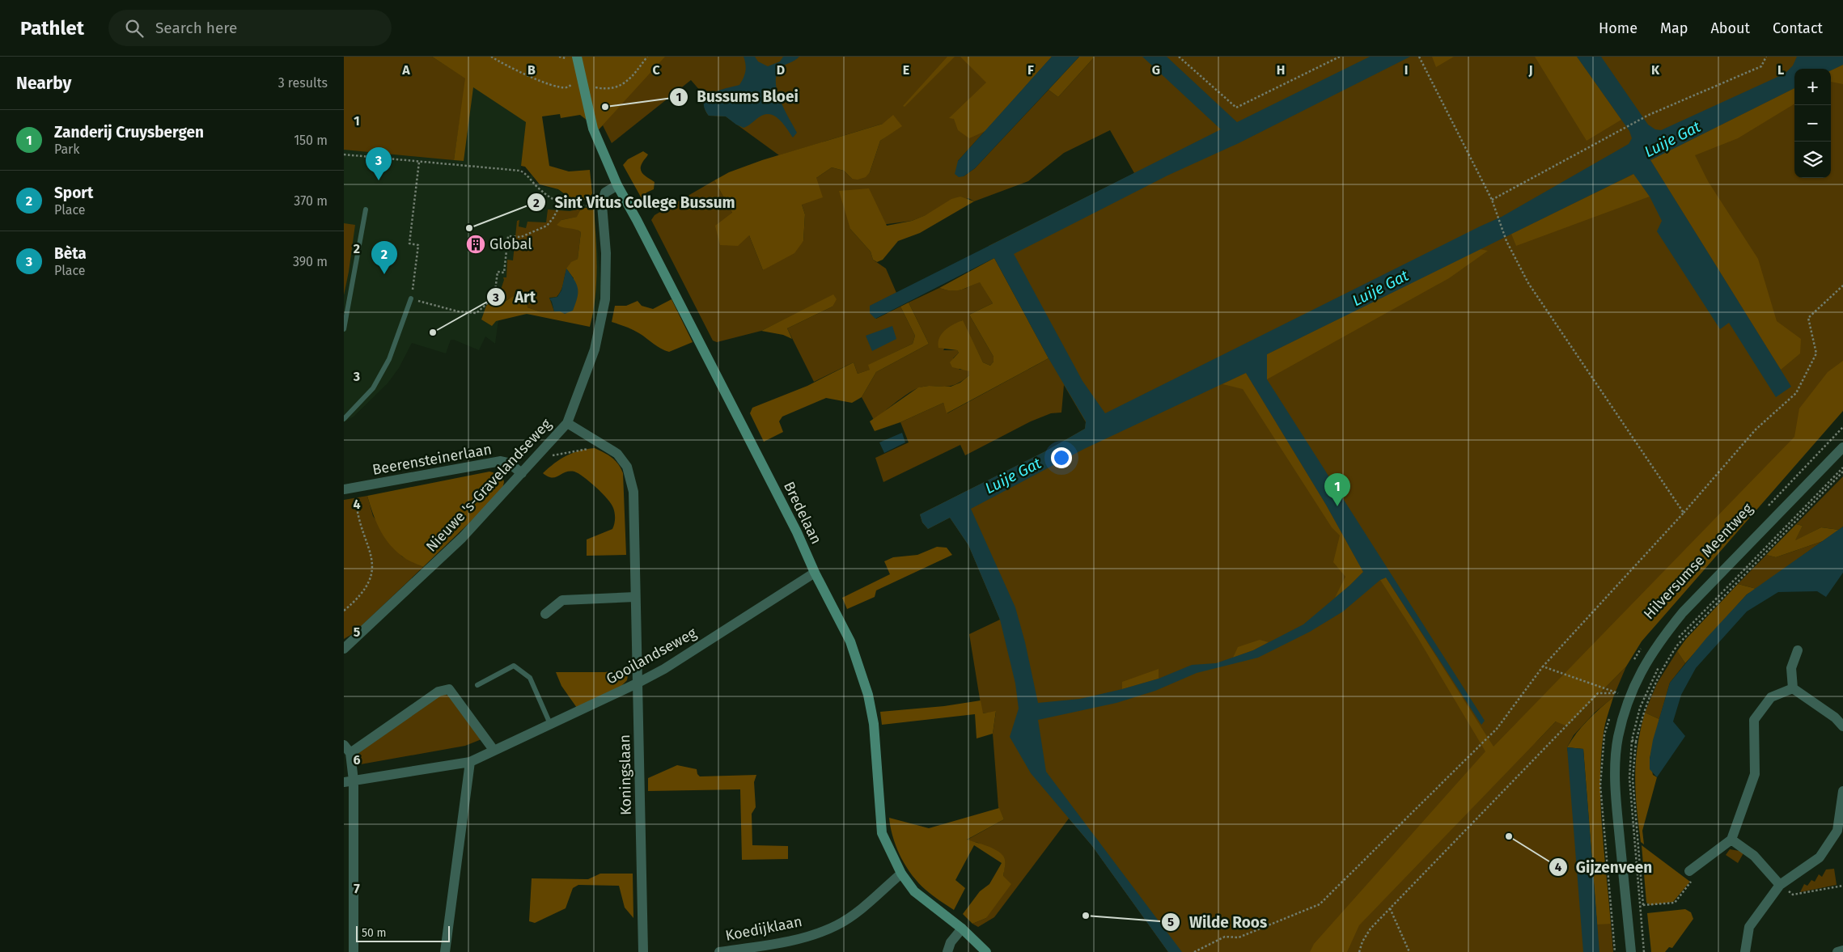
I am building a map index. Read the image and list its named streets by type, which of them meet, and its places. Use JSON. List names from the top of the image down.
{
  "streets": {
    "main road": ["Bredelaan"],
    "street": [
      "Beerensteinerlaan",
      "Nieuwe 's-Gravelandseweg",
      "Hilversumse Meentweg",
      "Gooilandseweg",
      "Koningslaan",
      "Koedijklaan"
    ]
  },
  "crossings": [
    ["Beerensteinerlaan", "Nieuwe 's-Gravelandseweg"],
    ["Nieuwe 's-Gravelandseweg", "Koningslaan"],
    ["Bredelaan", "Gooilandseweg"],
    ["Bredelaan", "Koedijklaan"],
    ["Gooilandseweg", "Koningslaan"]
  ],
  "water": ["Luije Gat"],
  "places": {
    "other": [
      "Bussums Bloei",
      "Sint Vitus College Bussum",
      "Art",
      "Gijzenveen",
      "Wilde Roos"
    ],
    "building": ["Global"]
  },
  "scale_bar": "50 m",
  "page": {
    "header": "Pathlet",
    "search": "Search here",
    "nav": [
      "Home",
      "Map",
      "About",
      "Contact"
    ],
    "heading": ["Nearby", "3 results"],
    "map_buttons": ["+", "−"],
    "list": [
      {
        "mark": "1",
        "name": "Zanderij Cruysbergen",
        "note": "Park",
        "value": "150 m"
      },
      {
        "mark": "2",
        "name": "Sport",
        "note": "Place",
        "value": "370 m"
      },
      {
        "mark": "3",
        "name": "Bèta",
        "note": "Place",
        "value": "390 m"
      }
    ],
    "pins": ["3", "2", "1"],
    "scale": "50 m"
  },
  "grid": {
    "columns": [
      "A",
      "B",
      "C",
      "D",
      "E",
      "F",
      "G",
      "H",
      "I",
      "J",
      "K",
      "L"
    ],
    "rows": [
      "1",
      "2",
      "3",
      "4",
      "5",
      "6",
      "7"
    ]
  }
}
